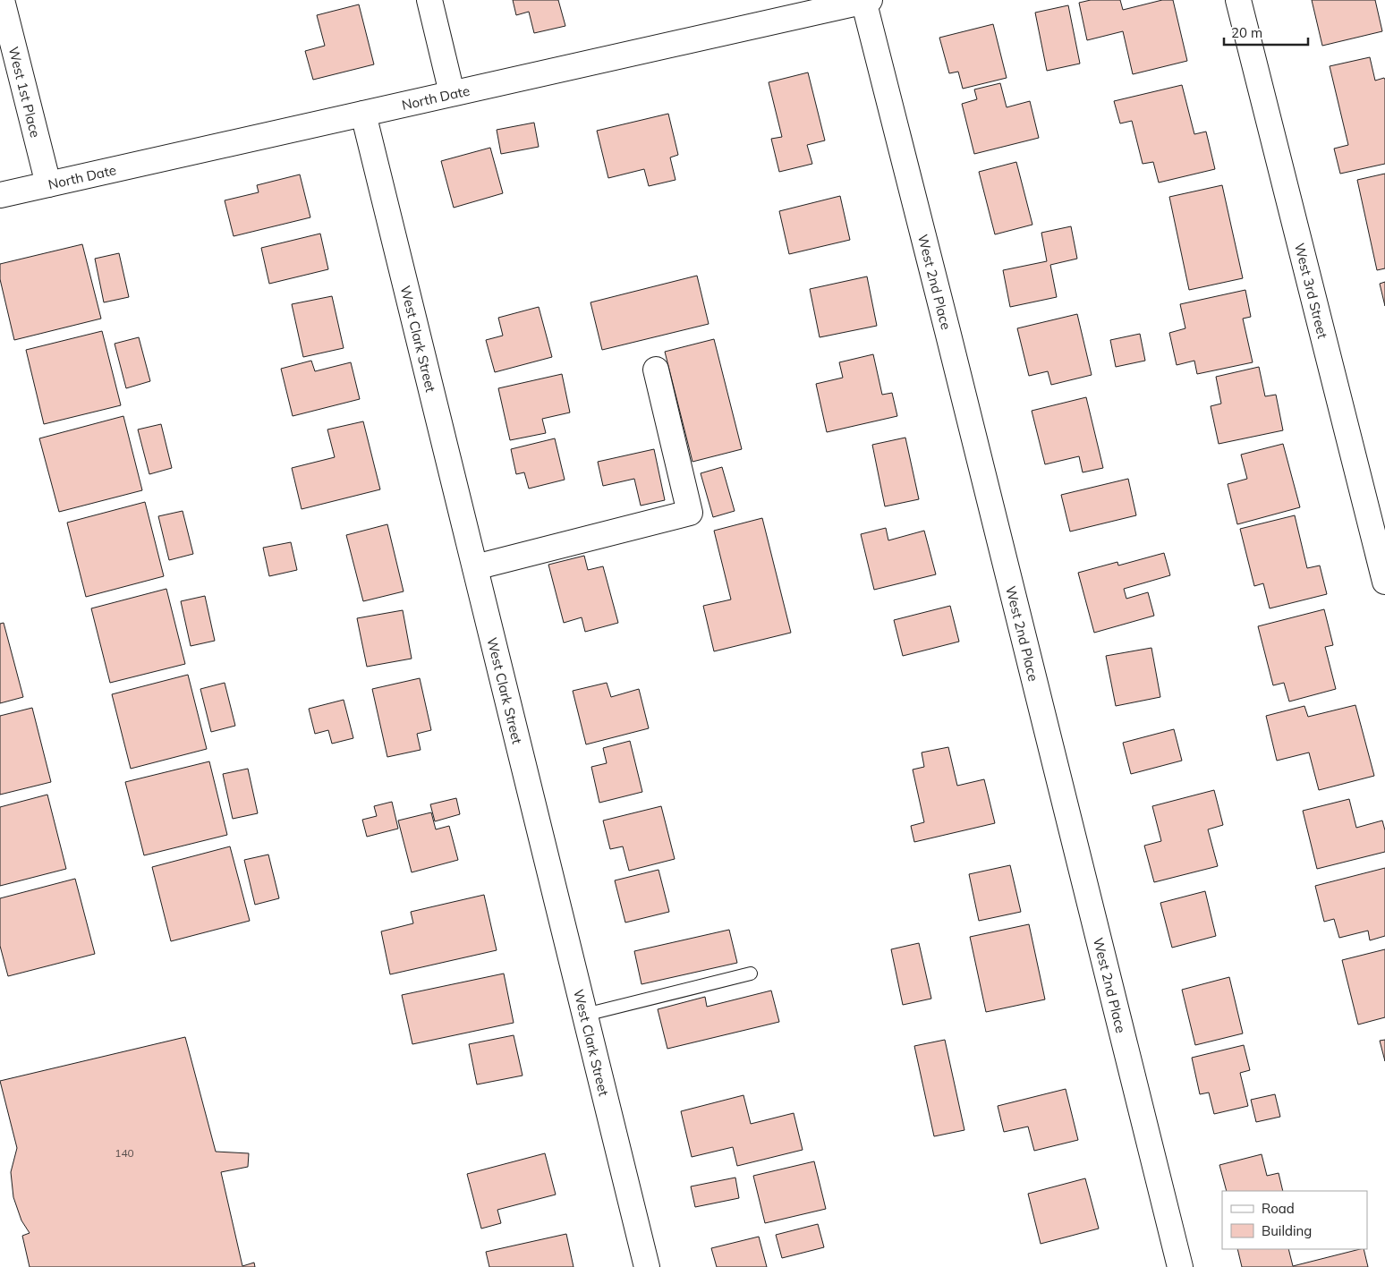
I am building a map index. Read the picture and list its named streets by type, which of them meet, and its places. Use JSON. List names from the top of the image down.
{
  "streets": {
    "street": [
      "West 1st Place",
      "North Date",
      "West 2nd Place",
      "West 3rd Street",
      "West Clark Street"
    ]
  },
  "crossings": [
    ["West 1st Place", "North Date"],
    ["North Date", "West 2nd Place"],
    ["North Date", "West Clark Street"]
  ],
  "house_numbers": ["140"],
  "legend": ["Road", "Building"],
  "scale_bar": "20 m"
}
